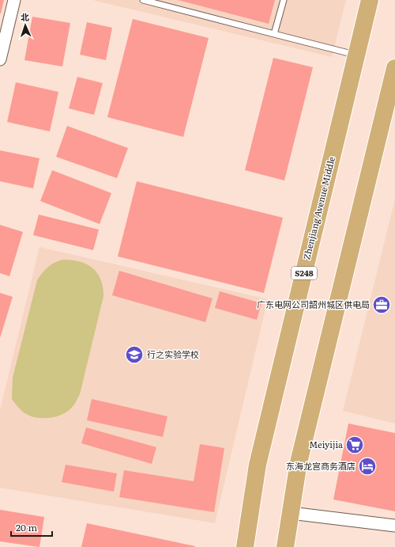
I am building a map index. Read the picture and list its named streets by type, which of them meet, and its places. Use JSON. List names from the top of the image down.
{
  "streets": {
    "main road": ["Zhenjiang Avenue Middle", "S248"]
  },
  "places": {
    "office": ["广东电网公司韶州城区供电局"],
    "school or university": ["行之实验学校"],
    "supermarket": ["Meiyijia"],
    "hotel": ["东海龙宫商务酒店"]
  },
  "scale_bar": "20 m",
  "north": "top"
}
